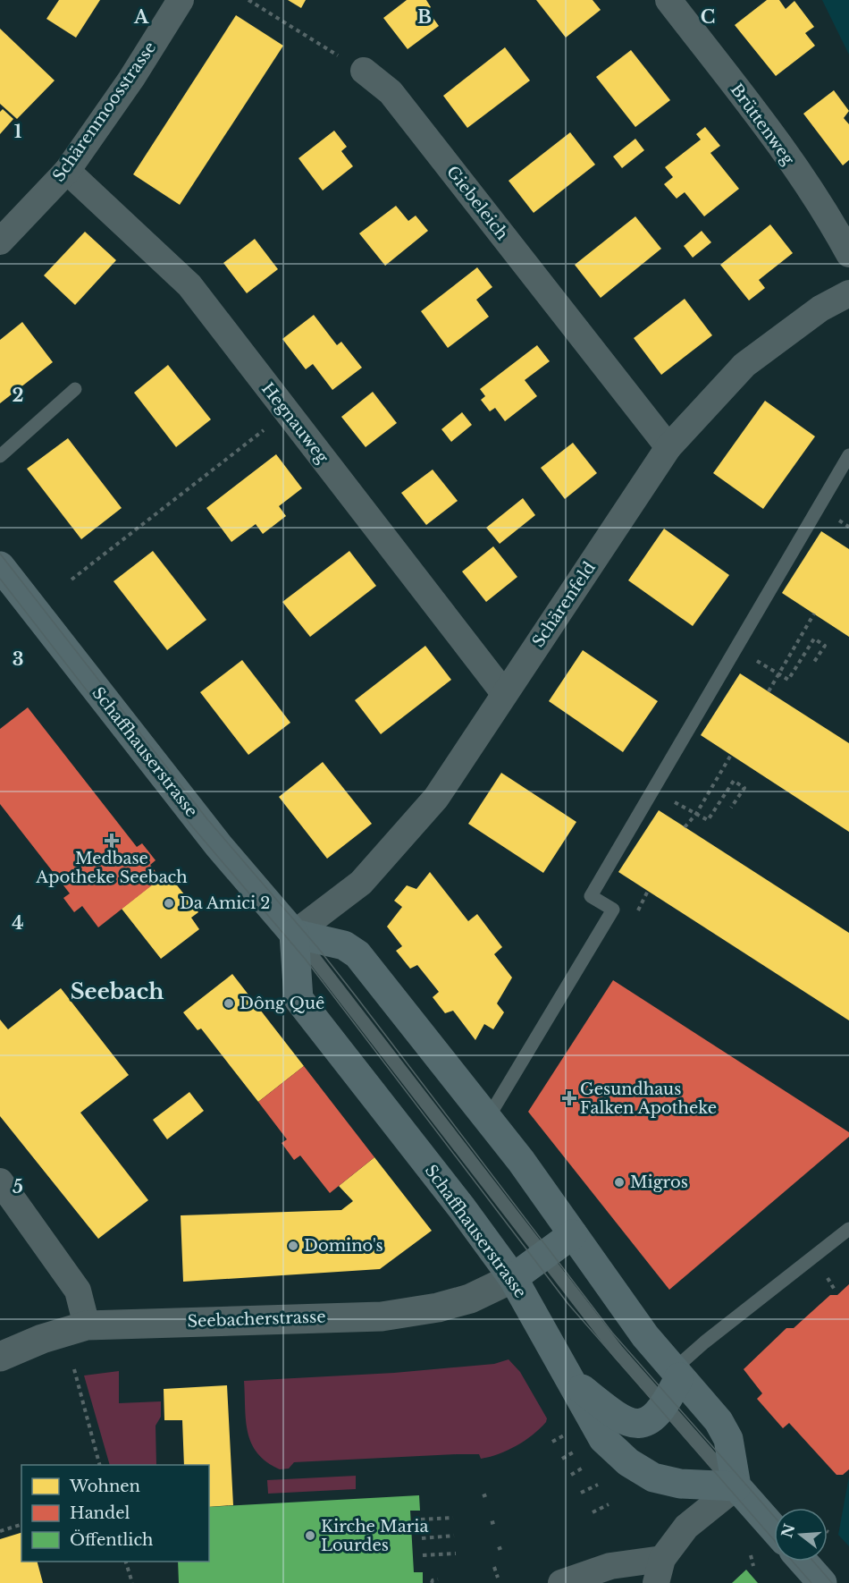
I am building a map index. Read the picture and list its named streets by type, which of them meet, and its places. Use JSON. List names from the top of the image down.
{
  "streets": {
    "main road": ["Schaffhauserstrasse"],
    "street": [
      "Schärenmoosstrasse",
      "Brüttenweg",
      "Giebeleich",
      "Hegnauweg",
      "Schärenfeld",
      "Seebacherstrasse"
    ]
  },
  "crossings": [
    ["Schärenmoosstrasse", "Hegnauweg"],
    ["Giebeleich", "Schärenfeld"],
    ["Hegnauweg", "Schärenfeld"],
    ["Schärenfeld", "Schaffhauserstrasse"],
    ["Schaffhauserstrasse", "Seebacherstrasse"]
  ],
  "districts": ["Seebach"],
  "places": {
    "health": ["Medbase Apotheke Seebach", "Gesundhaus Falken Apotheke"],
    "other": [
      "Da Amici 2",
      "Dông Quê",
      "Migros",
      "Domino's",
      "Kirche Maria Lourdes"
    ]
  },
  "legend": ["Wohnen", "Handel", "Öffentlich"],
  "north": "left",
  "grid": {
    "columns": ["A", "B", "C"],
    "rows": [
      "1",
      "2",
      "3",
      "4",
      "5"
    ]
  }
}
